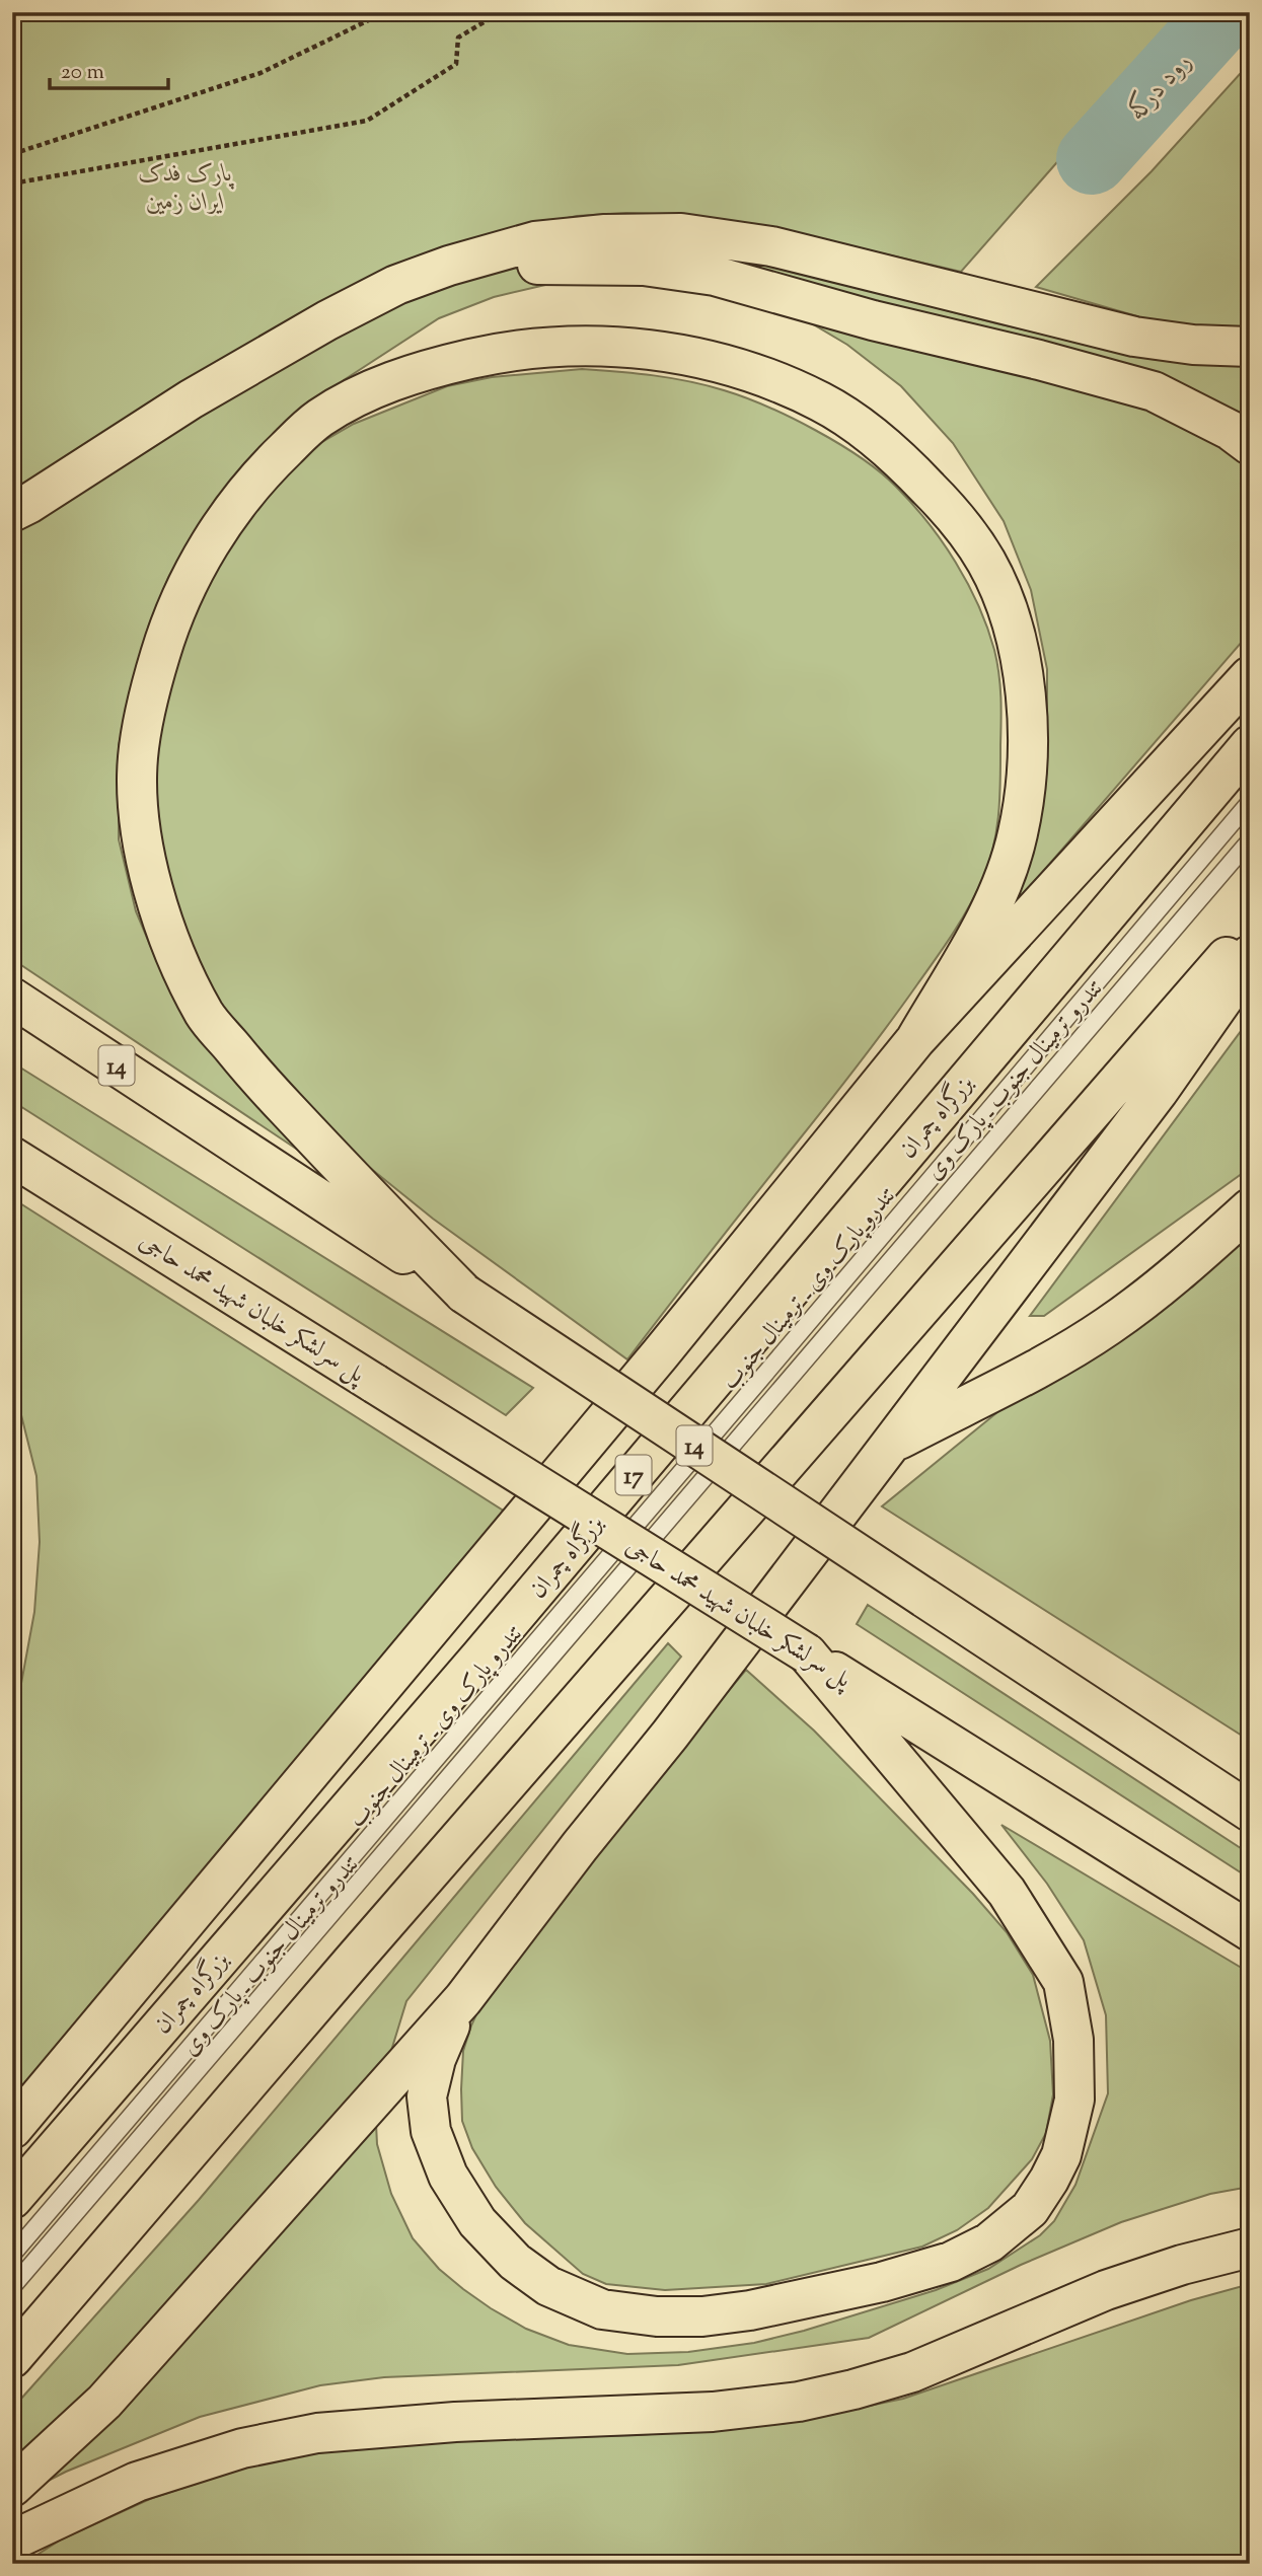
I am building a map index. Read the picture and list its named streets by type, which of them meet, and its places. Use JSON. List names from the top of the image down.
{
  "streets": {
    "highway": [
      "14",
      "بزرگراه چمران",
      "پل سرلشکر خلبان شهید محمد حاجی",
      "17"
    ],
    "lane": ["تندرو ترمینال جنوب ـ پارک وی", "تندرو پارک وی ـ ترمینال جنوب"]
  },
  "water": ["رود درکه"],
  "parks": ["پارک فدک ایران زمین"],
  "scale_bar": "20 m"
}
